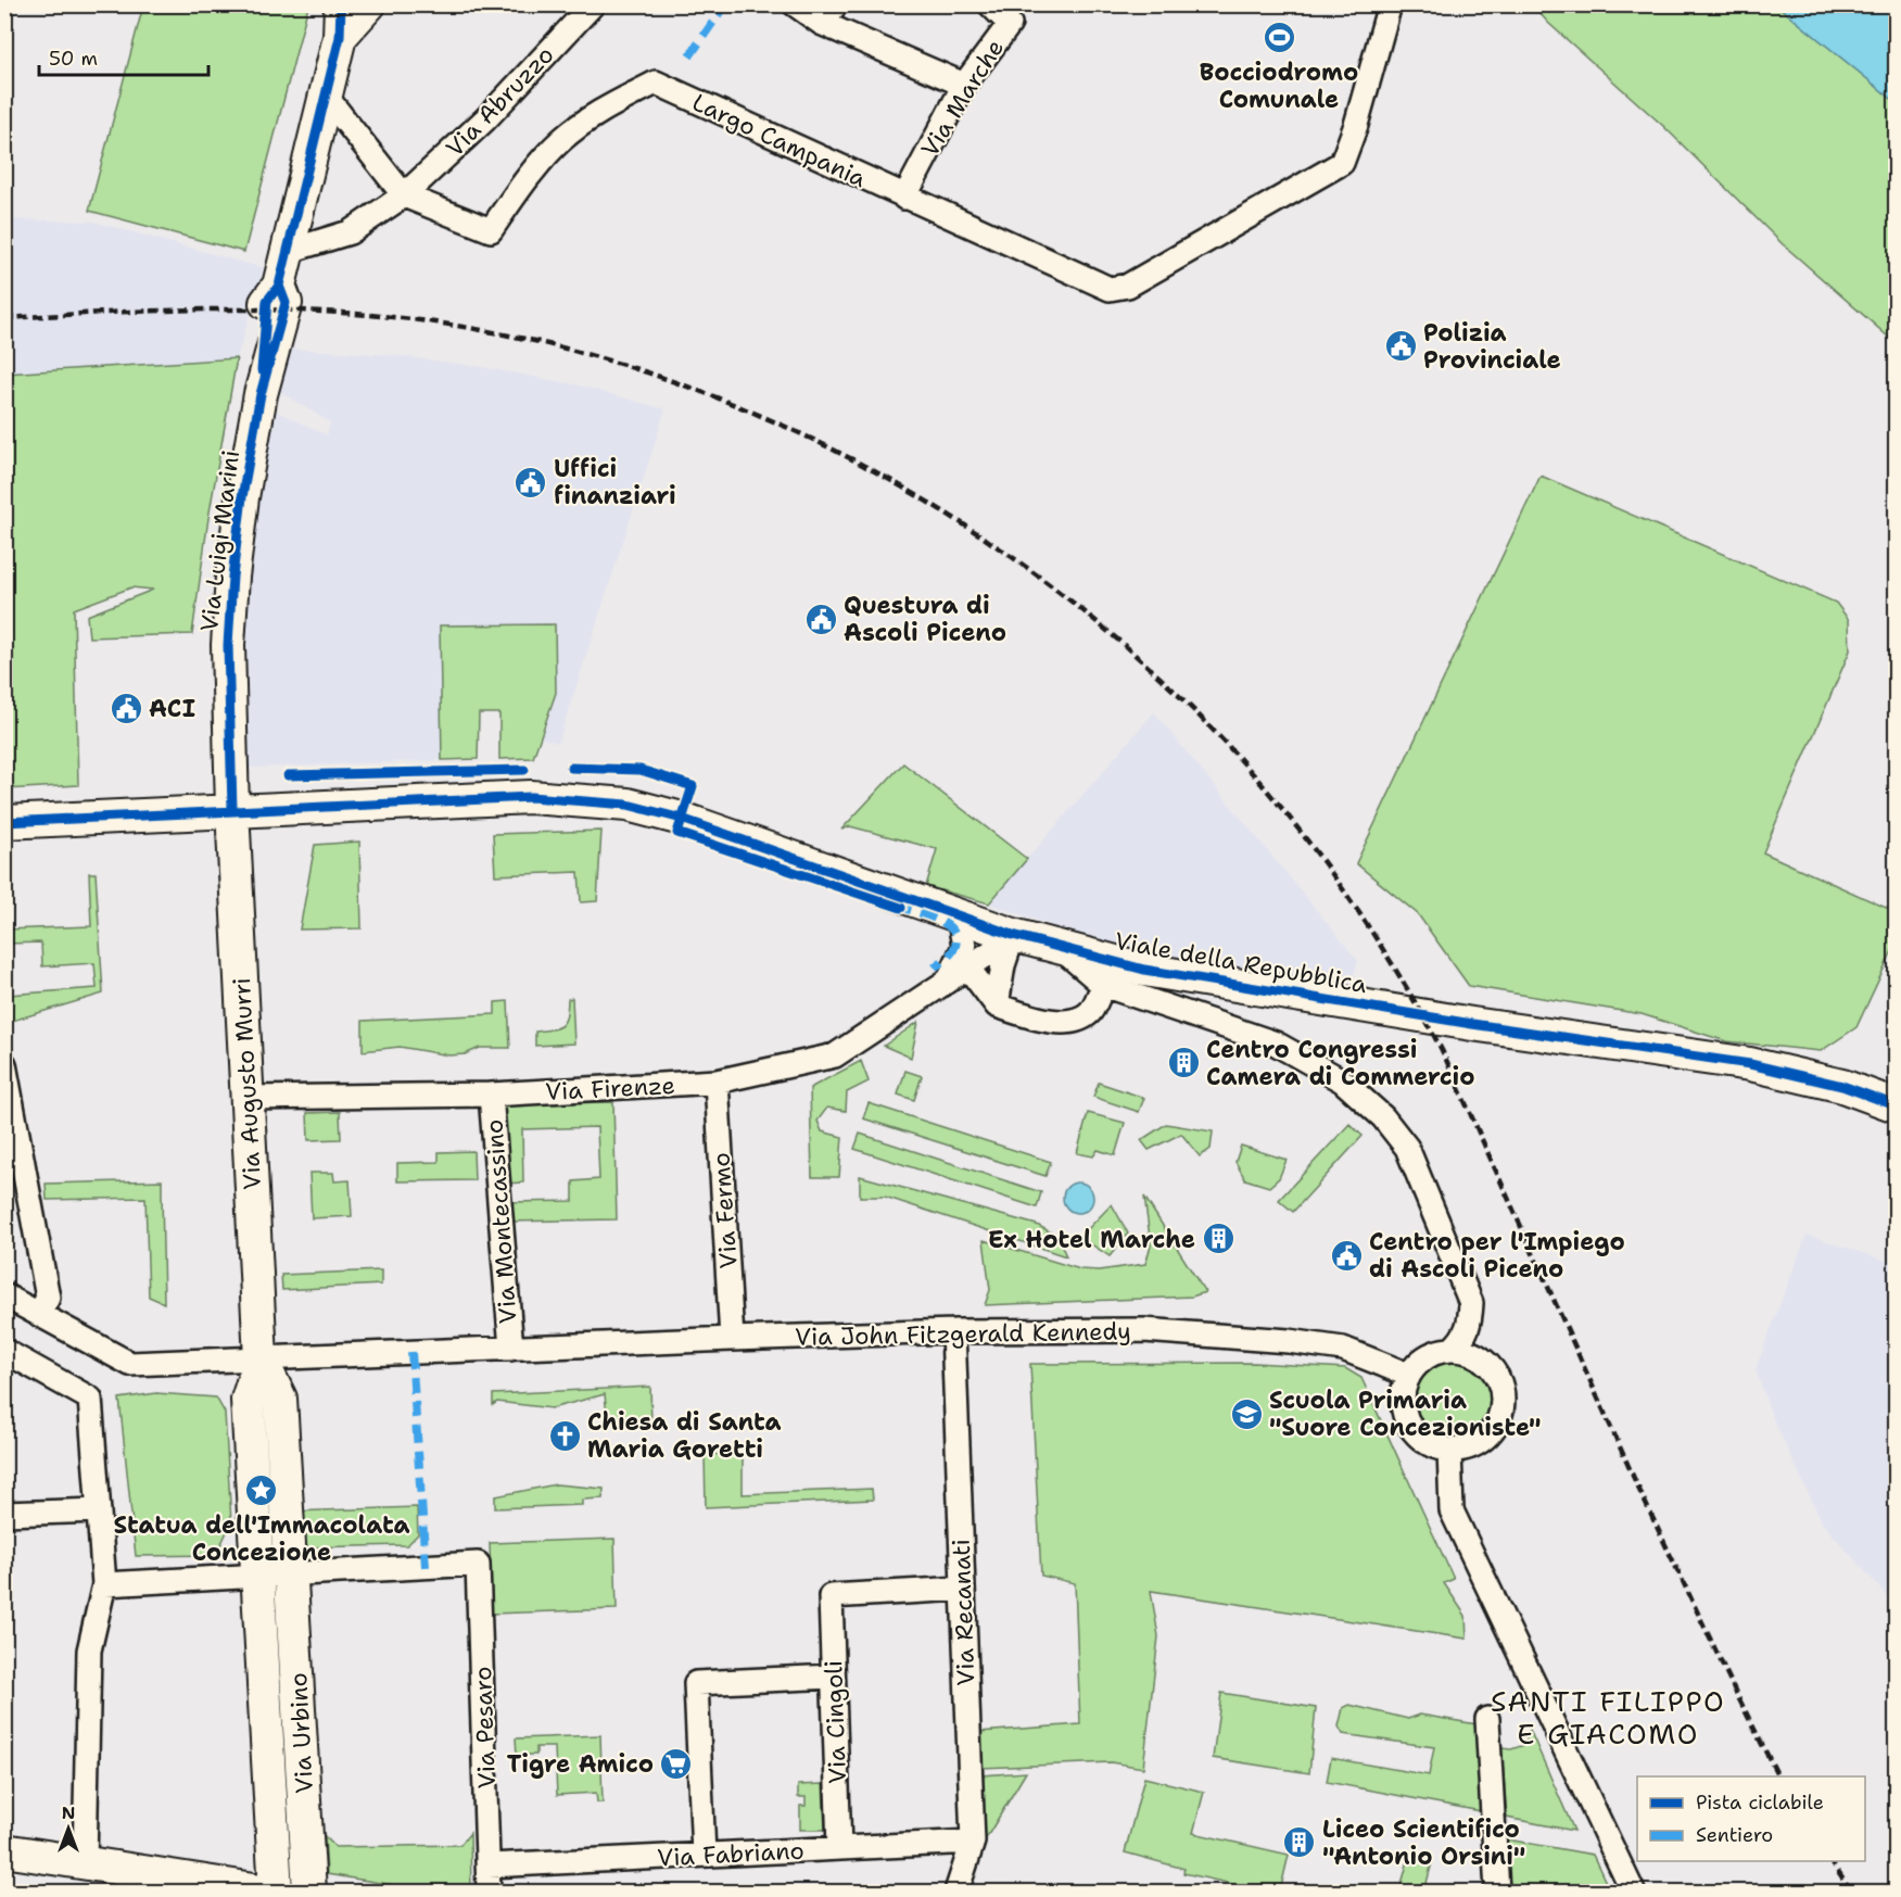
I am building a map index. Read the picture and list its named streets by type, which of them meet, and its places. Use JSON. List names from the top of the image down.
{
  "streets": {
    "street": [
      "Via Marche",
      "Via Abruzzo",
      "Largo Campania",
      "Via Luigi Marini",
      "Viale della Repubblica",
      "Via Augusto Murri",
      "Via Firenze",
      "Via Fermo",
      "Via Montecassino",
      "Via John Fitzgerald Kennedy",
      "Via Recanati",
      "Via Cingoli",
      "Via Pesaro",
      "Via Urbino",
      "Via Fabriano"
    ]
  },
  "crossings": [
    ["Via Marche", "Largo Campania"],
    ["Via Abruzzo", "Largo Campania"],
    ["Via Abruzzo", "Via Luigi Marini"],
    ["Via Luigi Marini", "Viale della Repubblica"],
    ["Via Luigi Marini", "Via Augusto Murri"],
    ["Viale della Repubblica", "Via Augusto Murri"],
    ["Viale della Repubblica", "Via Firenze"],
    ["Via Augusto Murri", "Via Firenze"],
    ["Via Augusto Murri", "Via John Fitzgerald Kennedy"],
    ["Via Augusto Murri", "Via Urbino"],
    ["Via Firenze", "Via Fermo"],
    ["Via Firenze", "Via Montecassino"],
    ["Via Fermo", "Via John Fitzgerald Kennedy"],
    ["Via Montecassino", "Via John Fitzgerald Kennedy"],
    ["Via John Fitzgerald Kennedy", "Via Recanati"],
    ["Via John Fitzgerald Kennedy", "Via Urbino"],
    ["Via Recanati", "Via Cingoli"],
    ["Via Recanati", "Via Fabriano"],
    ["Via Cingoli", "Via Fabriano"],
    ["Via Pesaro", "Via Urbino"],
    ["Via Pesaro", "Via Fabriano"]
  ],
  "districts": ["SANTI FILIPPO E GIACOMO"],
  "places": {
    "sports": ["Bocciodromo Comunale"],
    "public building": [
      "Polizia Provinciale",
      "Uffici finanziari",
      "Questura di Ascoli Piceno",
      "ACI",
      "Centro per l'Impiego di Ascoli Piceno"
    ],
    "building": ["Centro Congressi Camera di Commercio", "Ex Hotel Marche", "Liceo Scientifico \"Antonio Orsini\""],
    "school or university": ["Scuola Primaria \"Suore Concezioniste\""],
    "church": ["Chiesa di Santa Maria Goretti"],
    "place": ["Statua dell'Immacolata Concezione"],
    "supermarket": ["Tigre Amico"]
  },
  "legend": ["Pista ciclabile", "Sentiero"],
  "scale_bar": "50 m",
  "north": "top"
}
